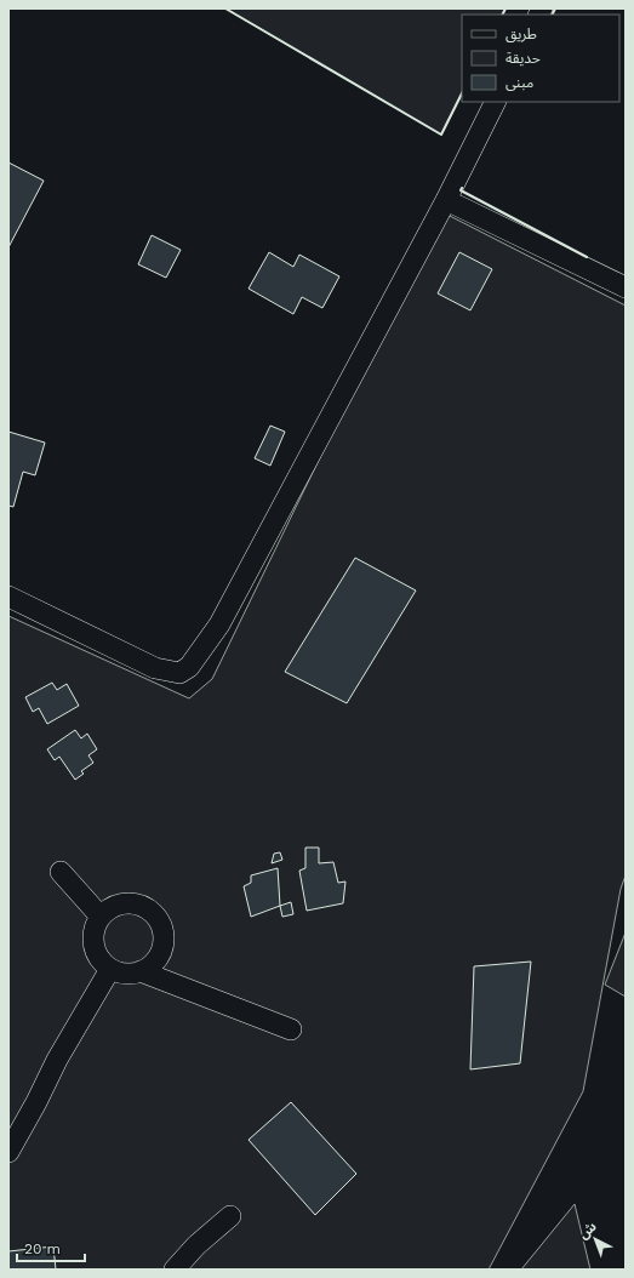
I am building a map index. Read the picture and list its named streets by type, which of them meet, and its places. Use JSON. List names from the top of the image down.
{
  "legend": ["طريق", "حديقة", "مبنى"],
  "scale_bar": "20 m",
  "north": "top left"
}
